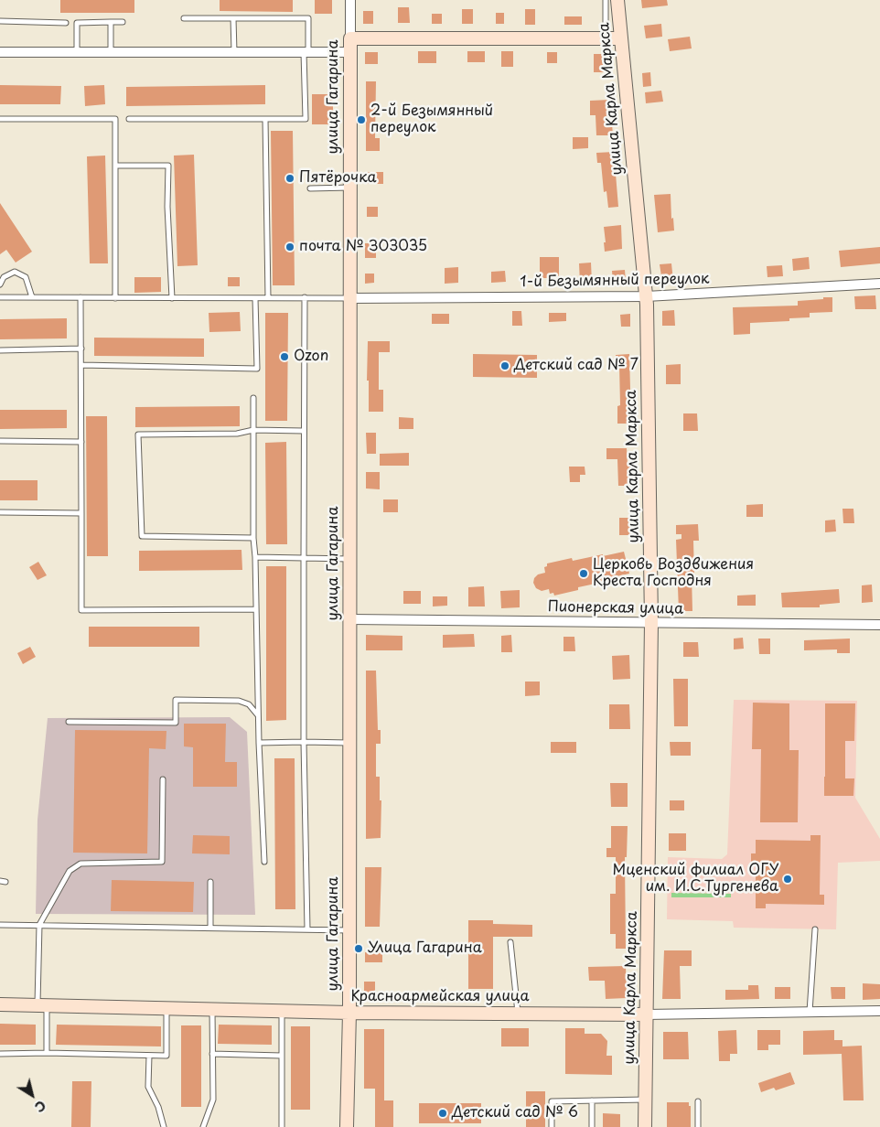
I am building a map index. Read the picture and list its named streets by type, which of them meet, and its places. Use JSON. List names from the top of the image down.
{
  "streets": {
    "main road": ["улица Гагарина", "улица Карла Маркса", "Красноармейская улица"],
    "street": ["1-й Безымянный переулок", "Пионерская улица"]
  },
  "crossings": [
    ["улица Гагарина", "1-й Безымянный переулок"],
    ["улица Гагарина", "Пионерская улица"],
    ["улица Гагарина", "Красноармейская улица"],
    ["улица Карла Маркса", "1-й Безымянный переулок"],
    ["улица Карла Маркса", "Пионерская улица"],
    ["улица Карла Маркса", "Красноармейская улица"]
  ],
  "places": [
    "2-й Безымянный переулок",
    "Пятёрочка",
    "почта № 303035",
    "Ozon",
    "Детский сад № 7",
    "Церковь Воздвижения Креста Господня",
    "Мценский филиал ОГУ им. И.С.Тургенева",
    "Улица Гагарина",
    "Детский сад № 6"
  ],
  "north": "bottom right"
}
